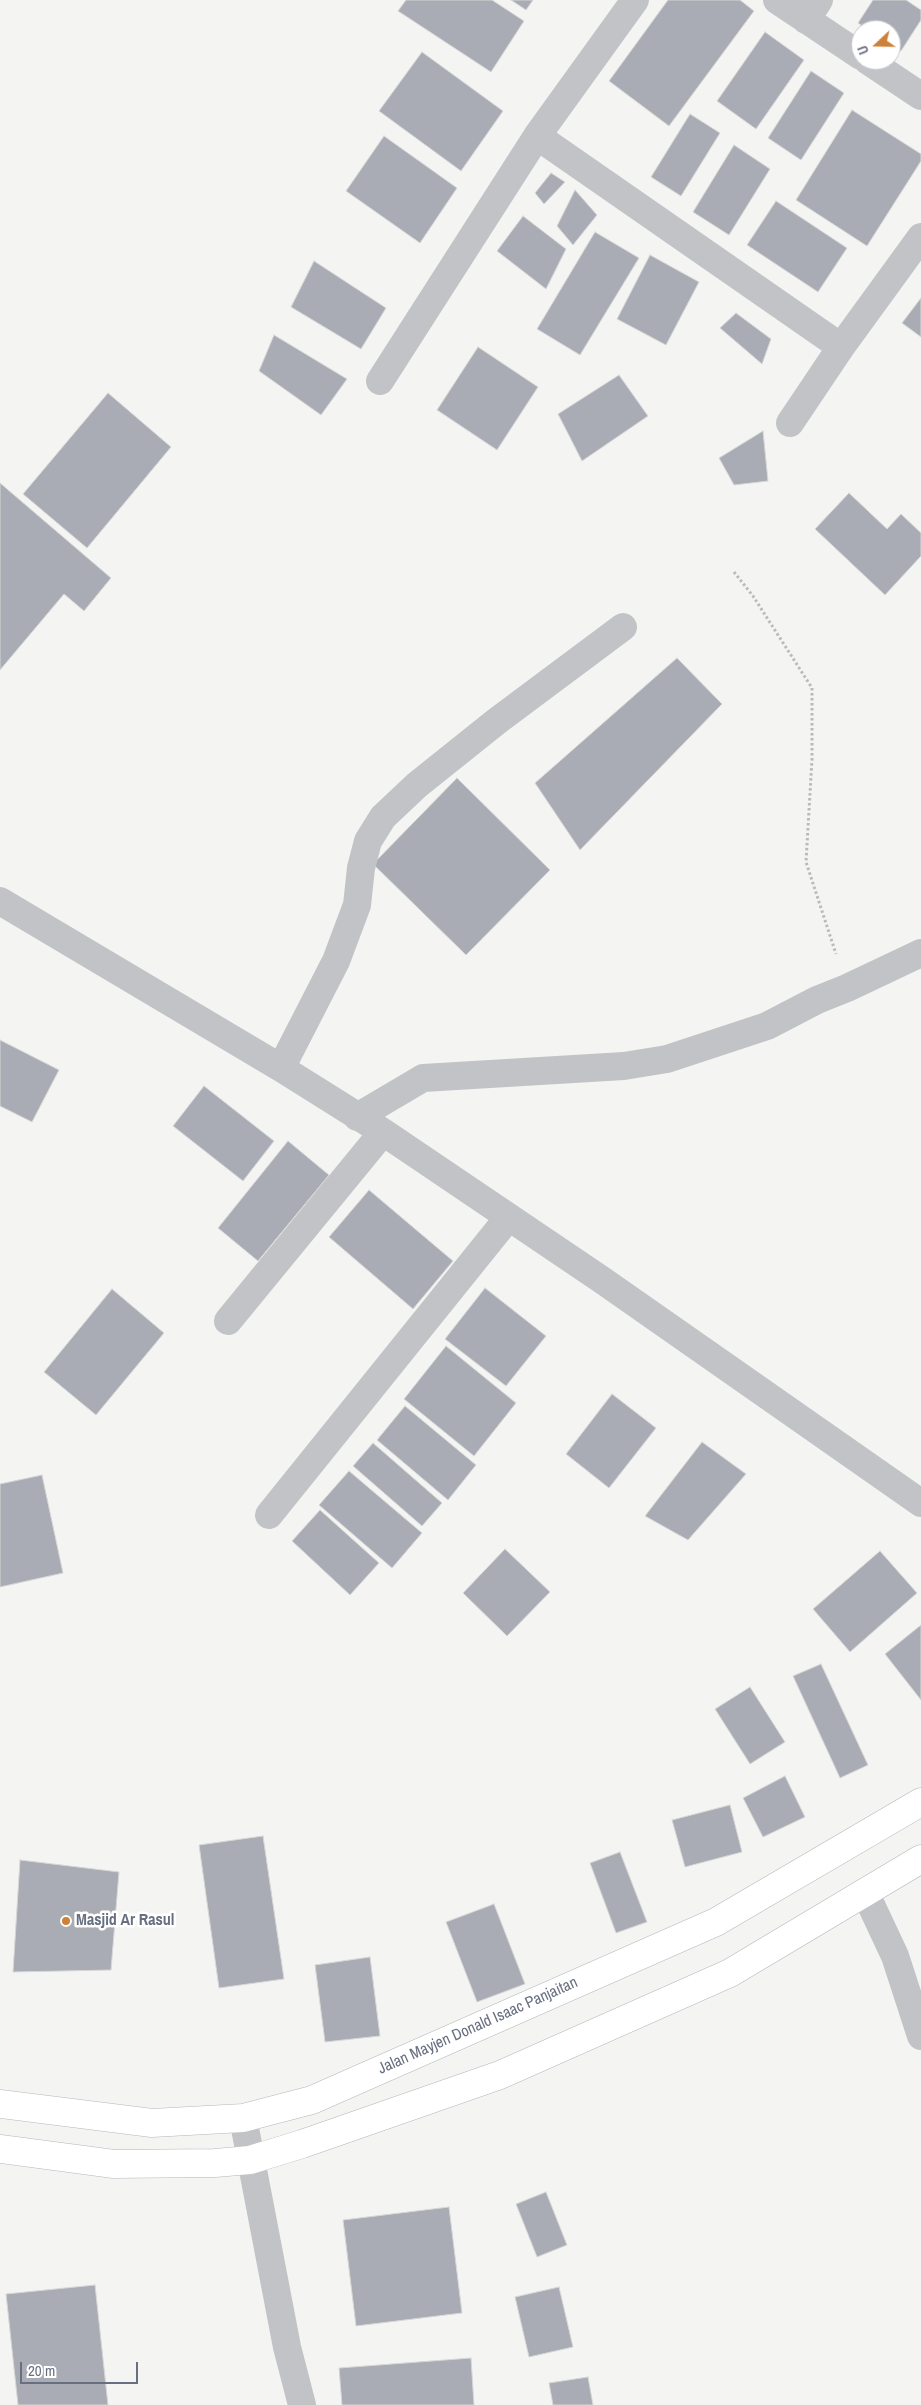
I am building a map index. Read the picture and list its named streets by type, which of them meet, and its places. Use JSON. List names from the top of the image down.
{
  "streets": {
    "highway": ["Jalan Mayjen Donald Isaac Panjaitan"]
  },
  "places": ["Masjid Ar Rasul"],
  "scale_bar": "20 m",
  "north": "left"
}
